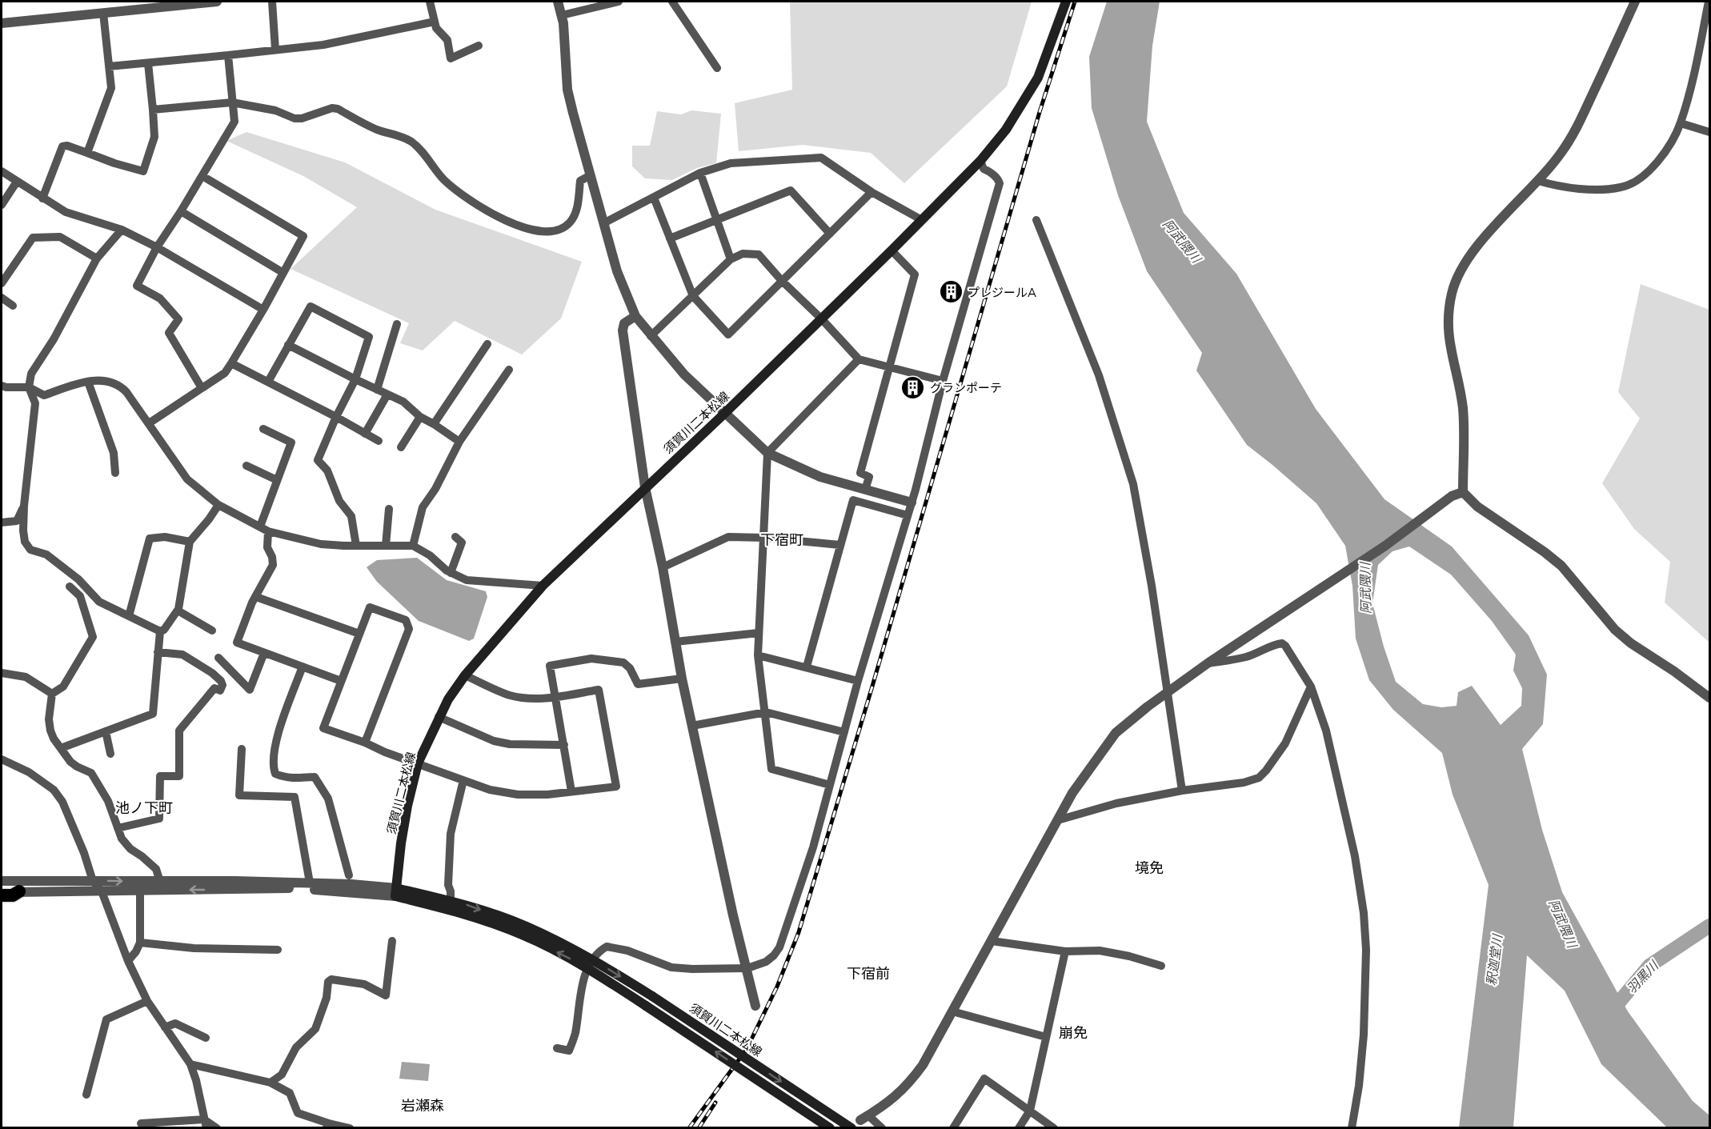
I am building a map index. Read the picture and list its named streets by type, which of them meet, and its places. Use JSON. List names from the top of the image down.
{
  "streets": {
    "main road": ["須賀川二本松線"]
  },
  "districts": [
    "下宿町",
    "池ノ下町",
    "境免",
    "下宿前",
    "崩免",
    "岩瀬森"
  ],
  "water": ["阿武隈川", "釈迦堂川", "羽黒川"],
  "places": {
    "building": ["プレジールA", "グランポーテ"]
  }
}
